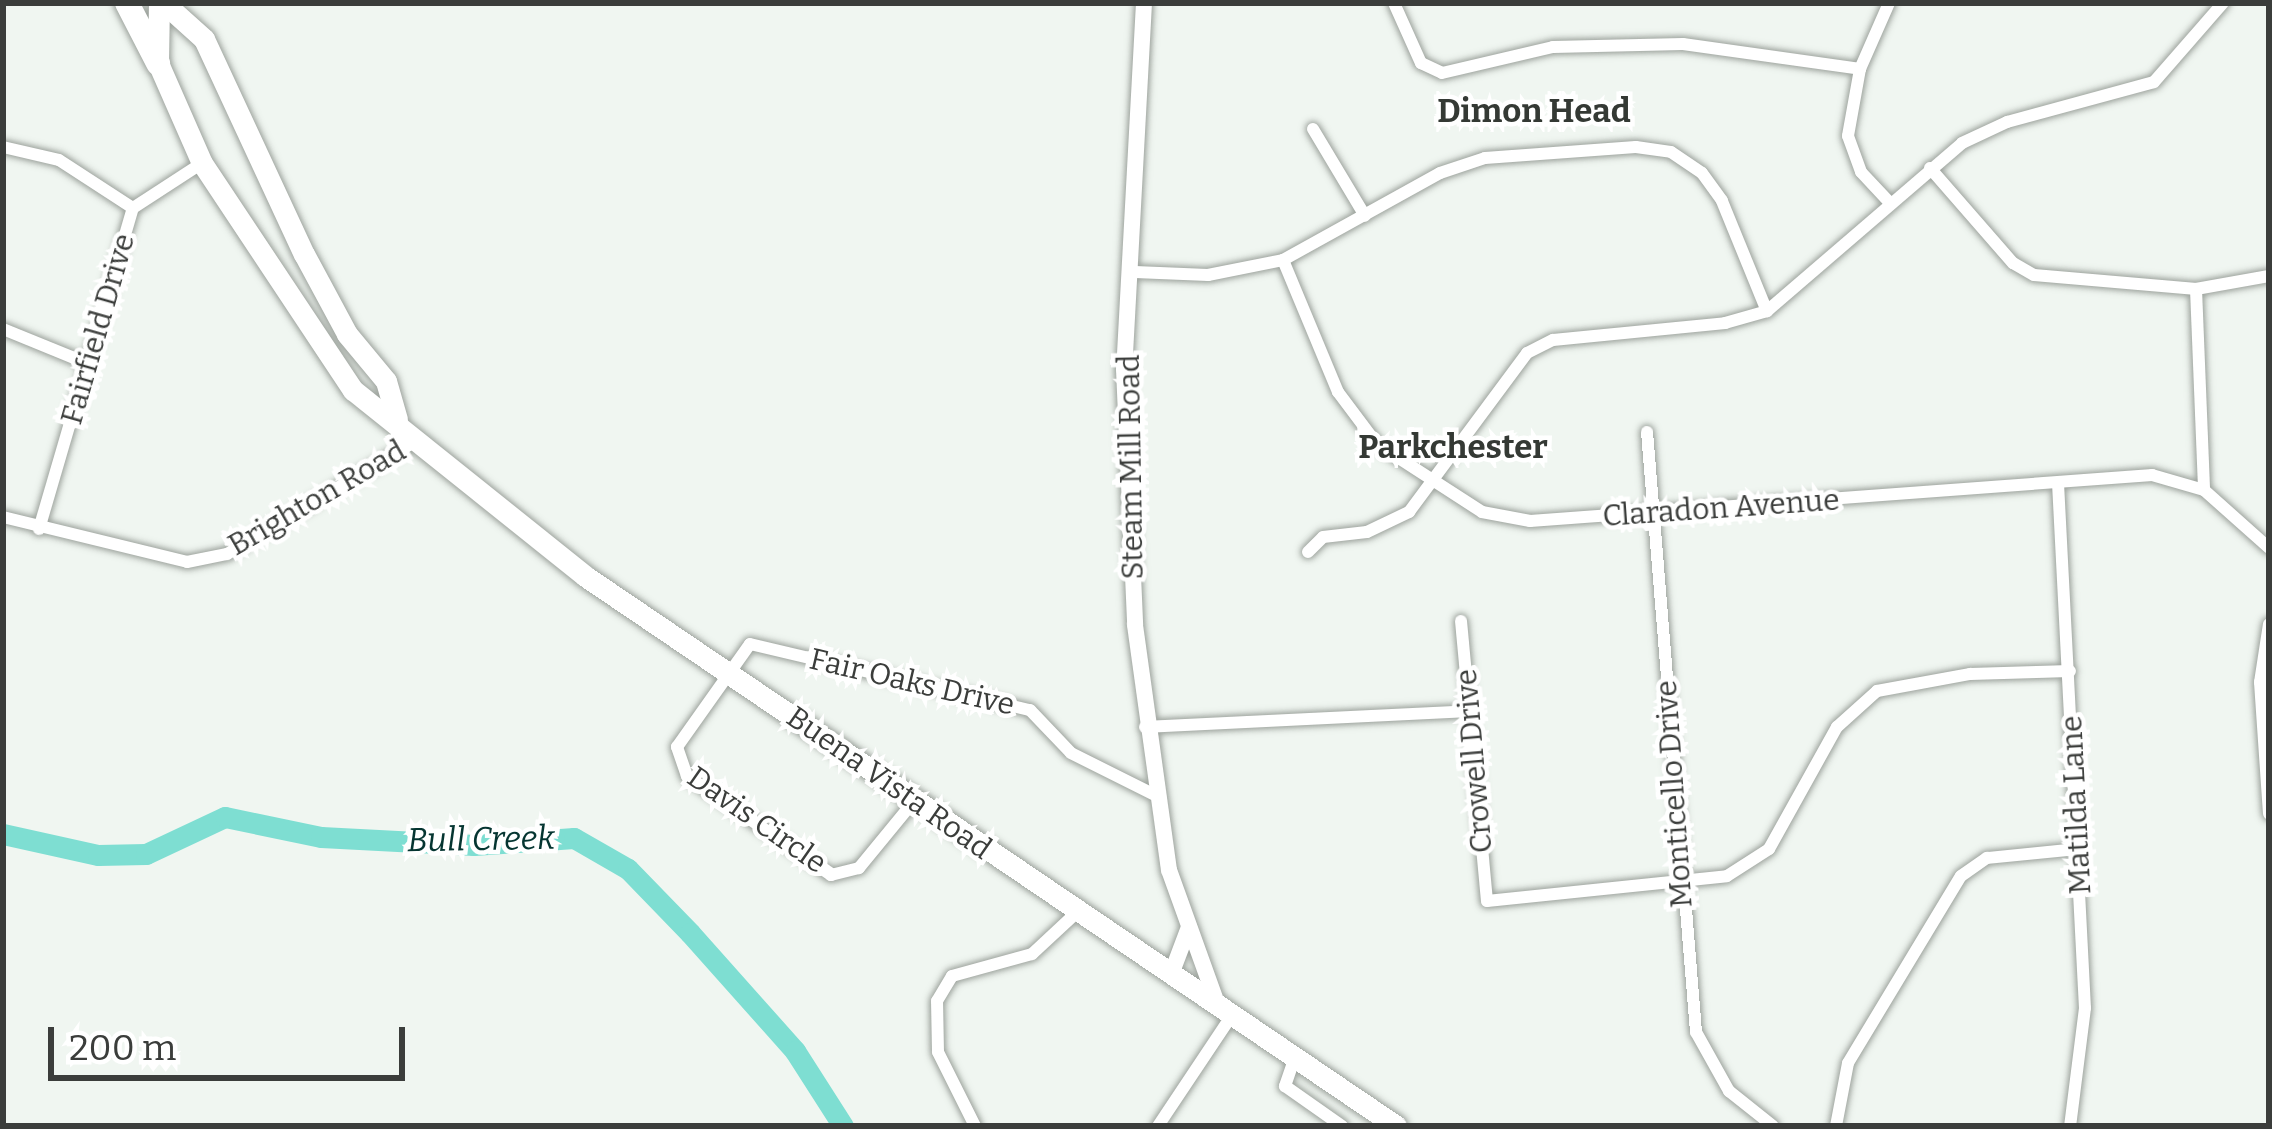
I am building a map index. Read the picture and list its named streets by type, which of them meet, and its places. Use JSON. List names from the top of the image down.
{
  "streets": {
    "main road": ["Buena Vista Road"],
    "street": [
      "Fairfield Drive",
      "Steam Mill Road",
      "Brighton Road",
      "Claradon Avenue",
      "Fair Oaks Drive",
      "Crowell Drive",
      "Monticello Drive",
      "Matilda Lane",
      "Davis Circle"
    ]
  },
  "crossings": [
    ["Fairfield Drive", "Brighton Road"],
    ["Fairfield Drive", "Buena Vista Road"],
    ["Steam Mill Road", "Fair Oaks Drive"],
    ["Steam Mill Road", "Buena Vista Road"],
    ["Brighton Road", "Buena Vista Road"],
    ["Claradon Avenue", "Monticello Drive"],
    ["Claradon Avenue", "Matilda Lane"],
    ["Fair Oaks Drive", "Buena Vista Road"],
    ["Fair Oaks Drive", "Davis Circle"],
    ["Crowell Drive", "Monticello Drive"],
    ["Buena Vista Road", "Davis Circle"]
  ],
  "districts": ["Dimon Head", "Parkchester"],
  "water": ["Bull Creek"],
  "scale_bar": "200 m"
}
